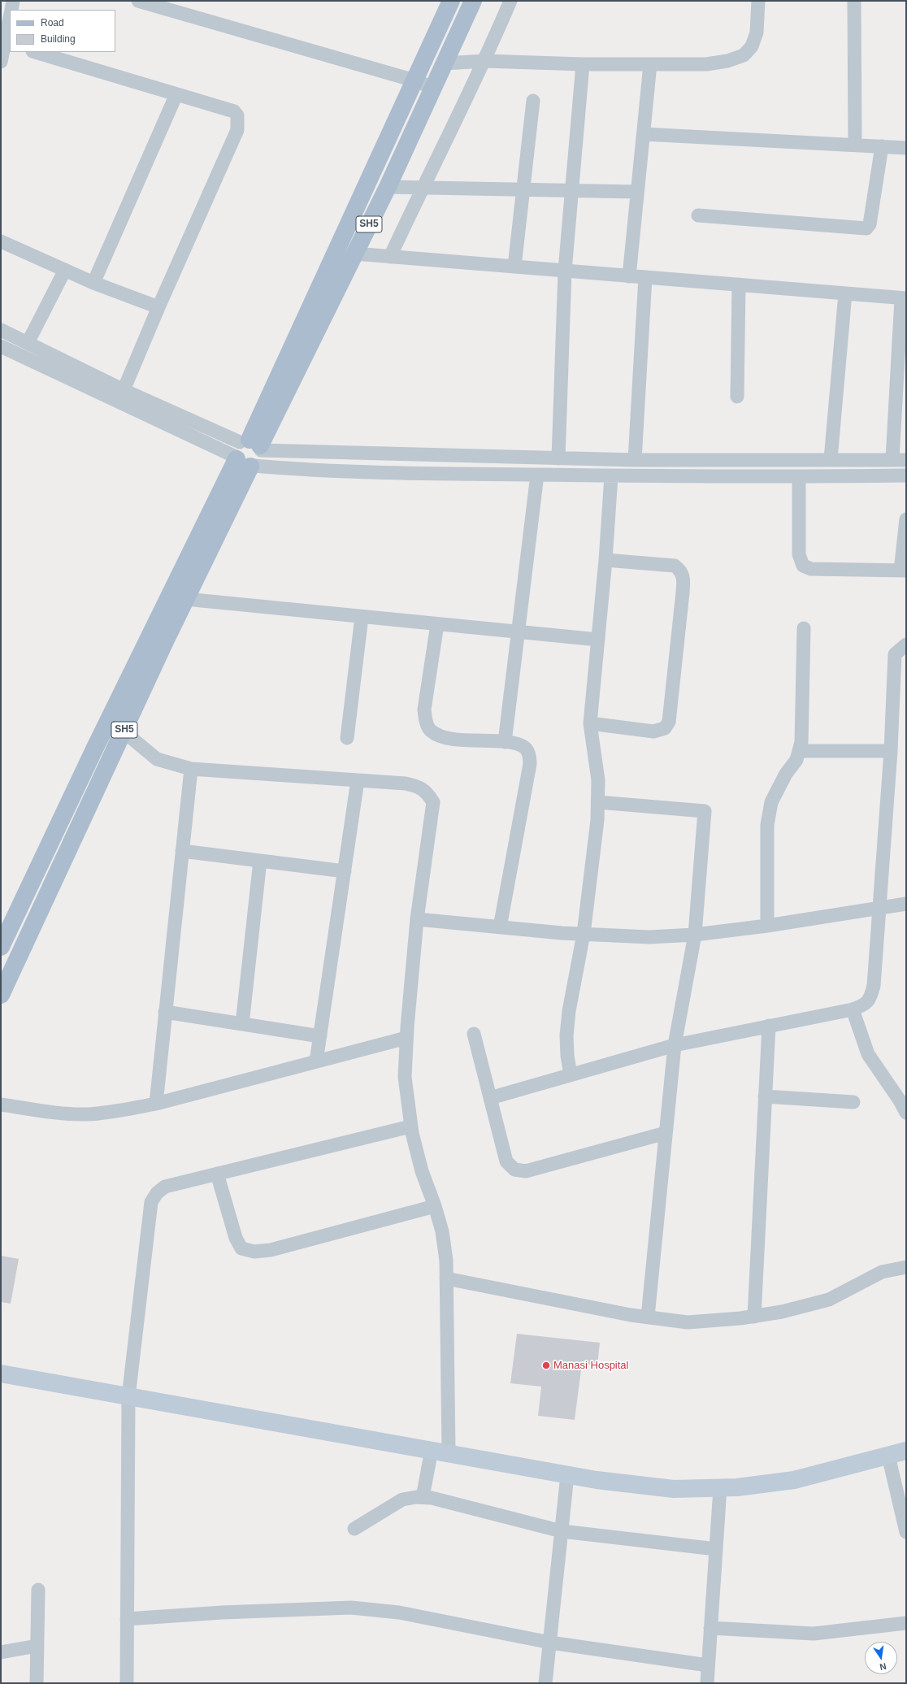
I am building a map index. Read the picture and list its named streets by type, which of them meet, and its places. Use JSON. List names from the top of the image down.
{
  "streets": {
    "main road": ["SH5"]
  },
  "places": ["Manasi Hospital"],
  "legend": ["Road", "Building"],
  "north": "bottom"
}
